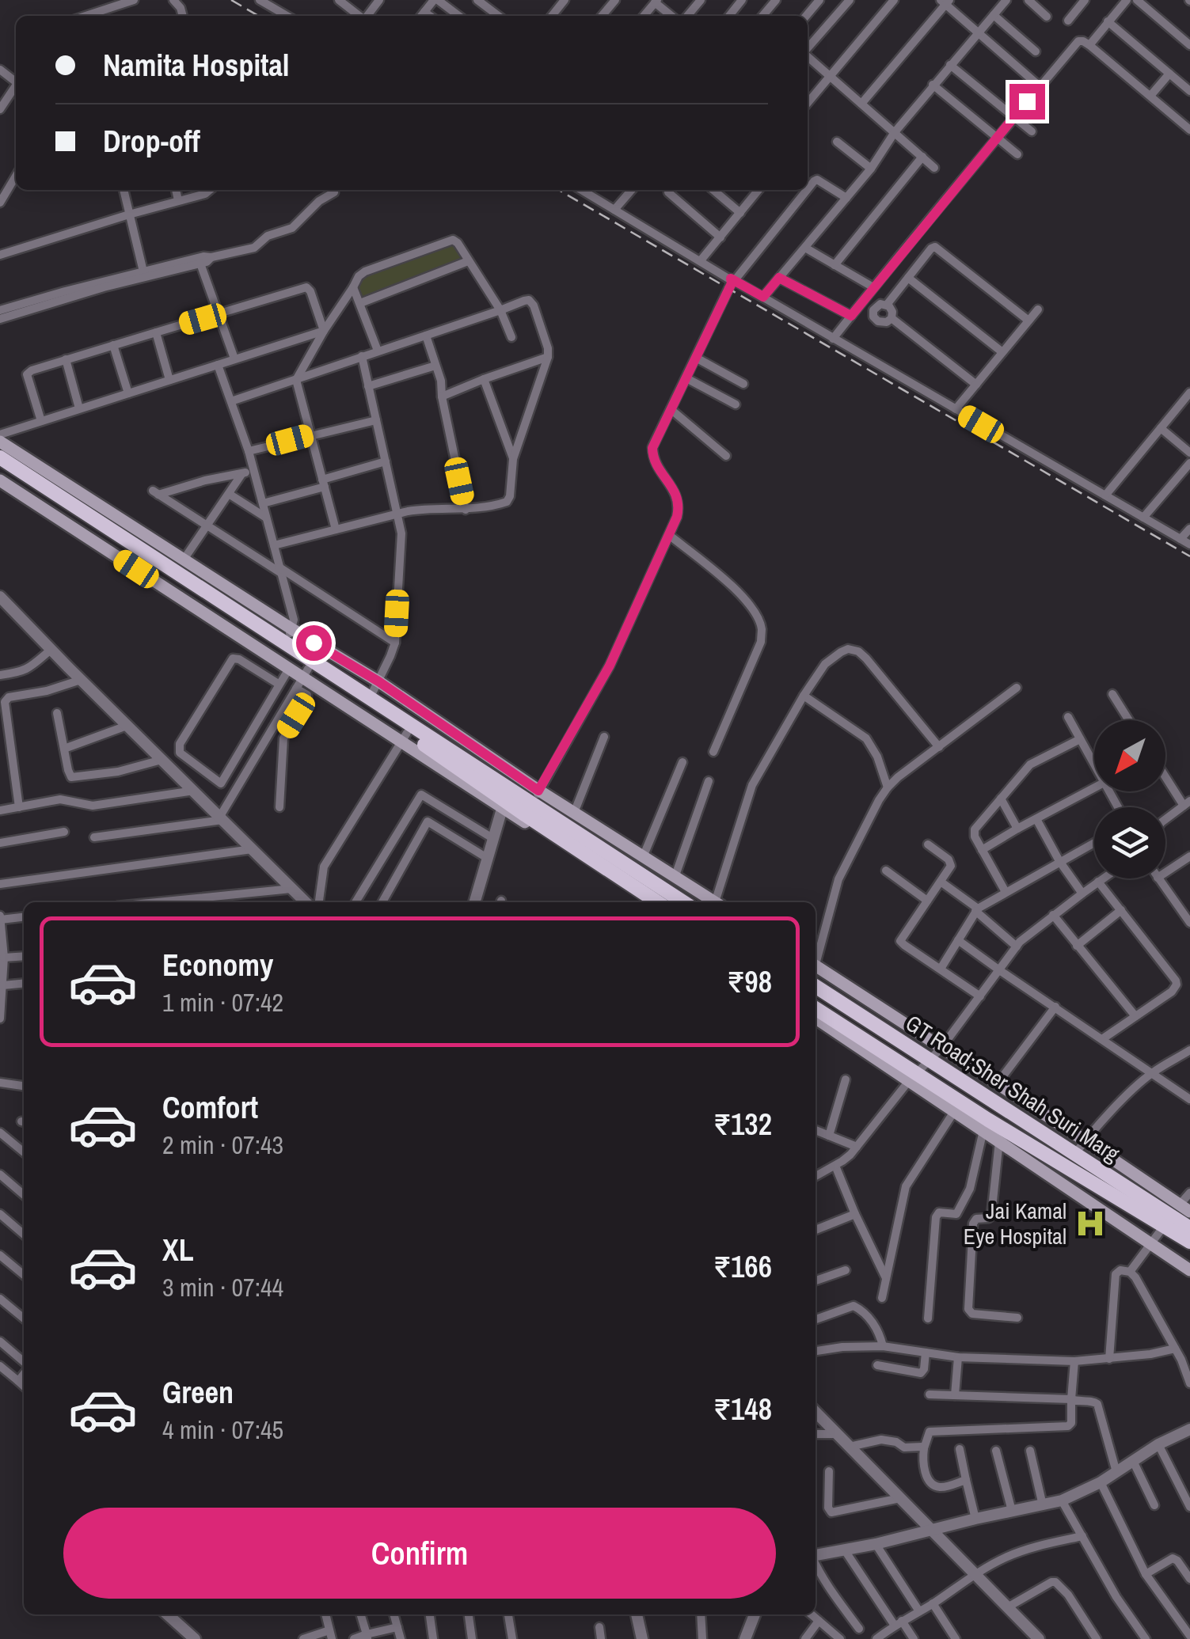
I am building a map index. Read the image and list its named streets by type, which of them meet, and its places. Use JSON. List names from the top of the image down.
{
  "streets": {
    "main road": ["GT Road;Sher Shah Suri Marg"]
  },
  "places": {
    "hospital": ["Jai Kamal Eye Hospital"]
  },
  "north": "bottom left",
  "page": {
    "banner": ["Namita Hospital", "Drop-off"],
    "list": [
      {
        "name": "Economy",
        "note": "1 min · 07:42",
        "value": "₹98"
      },
      {
        "name": "Comfort",
        "note": "2 min · 07:43",
        "value": "₹132"
      },
      {
        "name": "XL",
        "note": "3 min · 07:44",
        "value": "₹166"
      },
      {
        "name": "Green",
        "note": "4 min · 07:45",
        "value": "₹148"
      }
    ],
    "buttons": "Confirm"
  }
}
